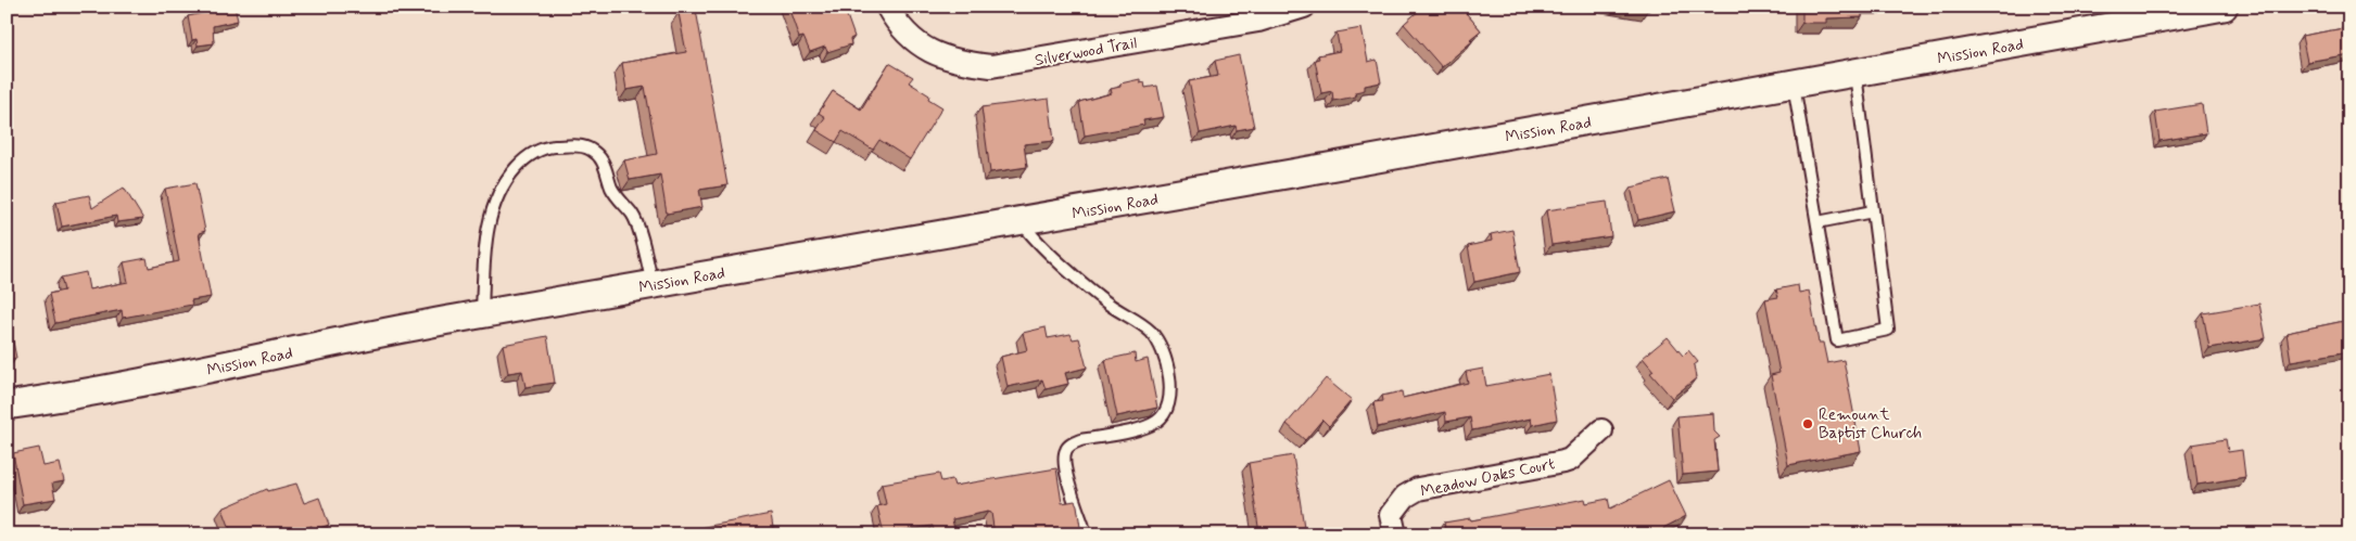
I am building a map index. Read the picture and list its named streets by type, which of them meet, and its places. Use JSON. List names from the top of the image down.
{
  "streets": {
    "street": ["Silverwood Trail", "Mission Road", "Meadow Oaks Court"]
  },
  "places": ["Remount Baptist Church"]
}
